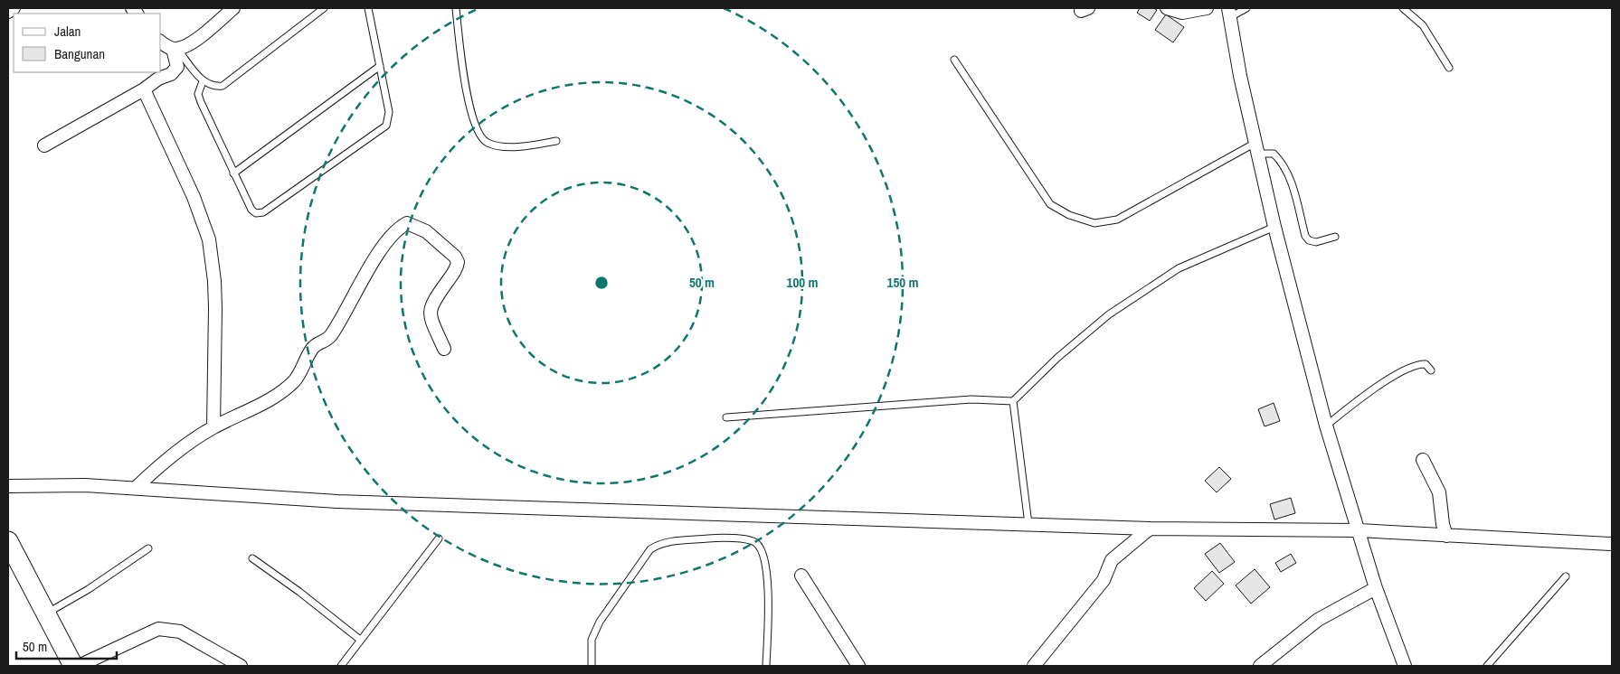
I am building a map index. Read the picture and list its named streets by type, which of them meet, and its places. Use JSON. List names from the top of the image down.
{
  "legend": ["Jalan", "Bangunan"],
  "scale_bar": "50 m",
  "rings": ["50 m", "100 m", "150 m"]
}
